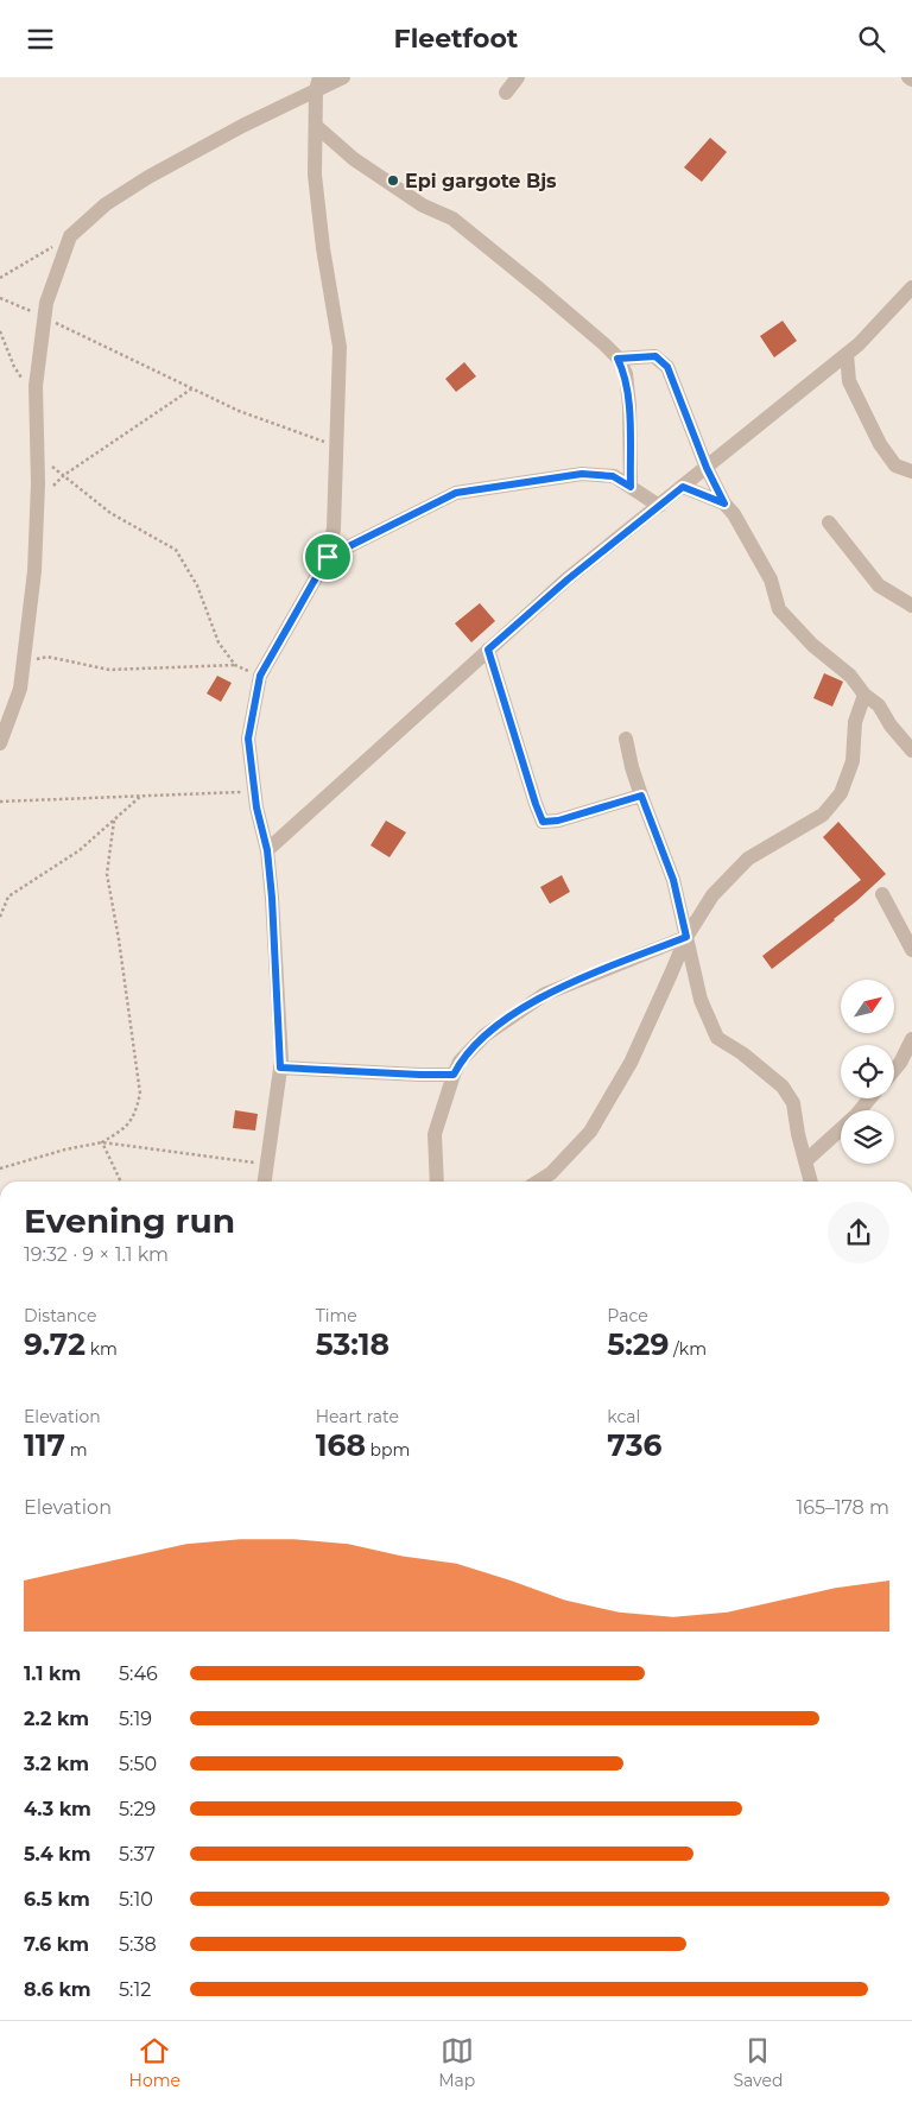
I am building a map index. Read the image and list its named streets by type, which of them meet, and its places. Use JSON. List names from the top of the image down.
{
  "places": ["Epi gargote Bjs"],
  "north": "top right",
  "page": {
    "header": "Fleetfoot",
    "heading": ["Evening run", "19:32 · 9 × 1.1 km"],
    "stats": [
      ["Distance", "9.72 km"],
      ["Time", "53:18"],
      ["Pace", "5:29 /km"],
      ["Elevation", "117 m"],
      ["Heart rate", "168 bpm"],
      ["kcal", "736"]
    ],
    "chart": ["Elevation", "165–178 m"],
    "list": [
      {
        "name": "1.1 km",
        "note": "5:46"
      },
      {
        "name": "2.2 km",
        "note": "5:19"
      },
      {
        "name": "3.2 km",
        "note": "5:50"
      },
      {
        "name": "4.3 km",
        "note": "5:29"
      },
      {
        "name": "5.4 km",
        "note": "5:37"
      },
      {
        "name": "6.5 km",
        "note": "5:10"
      },
      {
        "name": "7.6 km",
        "note": "5:38"
      },
      {
        "name": "8.6 km",
        "note": "5:12"
      }
    ],
    "tabs": ["Home", "Map", "Saved"]
  }
}
